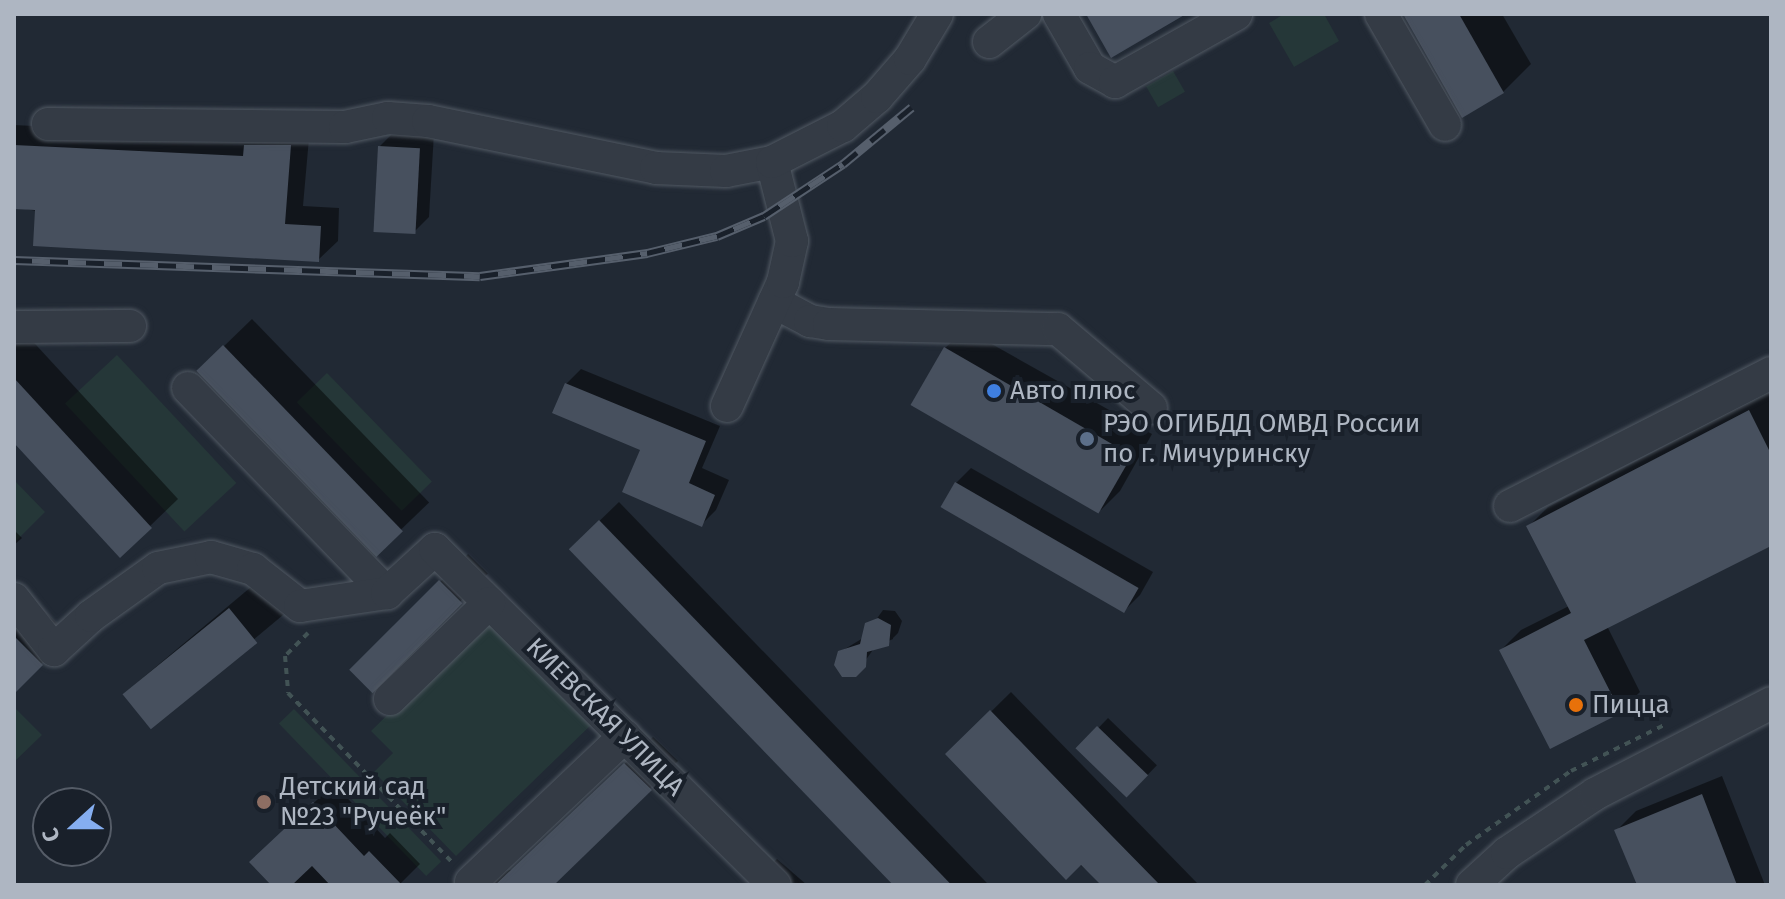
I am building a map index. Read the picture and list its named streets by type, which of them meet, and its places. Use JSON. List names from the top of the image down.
{
  "streets": {
    "street": ["КИЕВСКАЯ УЛИЦА"]
  },
  "places": [
    "Авто плюс",
    "РЭО ОГИБДД ОМВД России по г. Мичуринску",
    "Пицца",
    "Детский сад №23 \"Ручеёк\""
  ],
  "north": "left"
}
